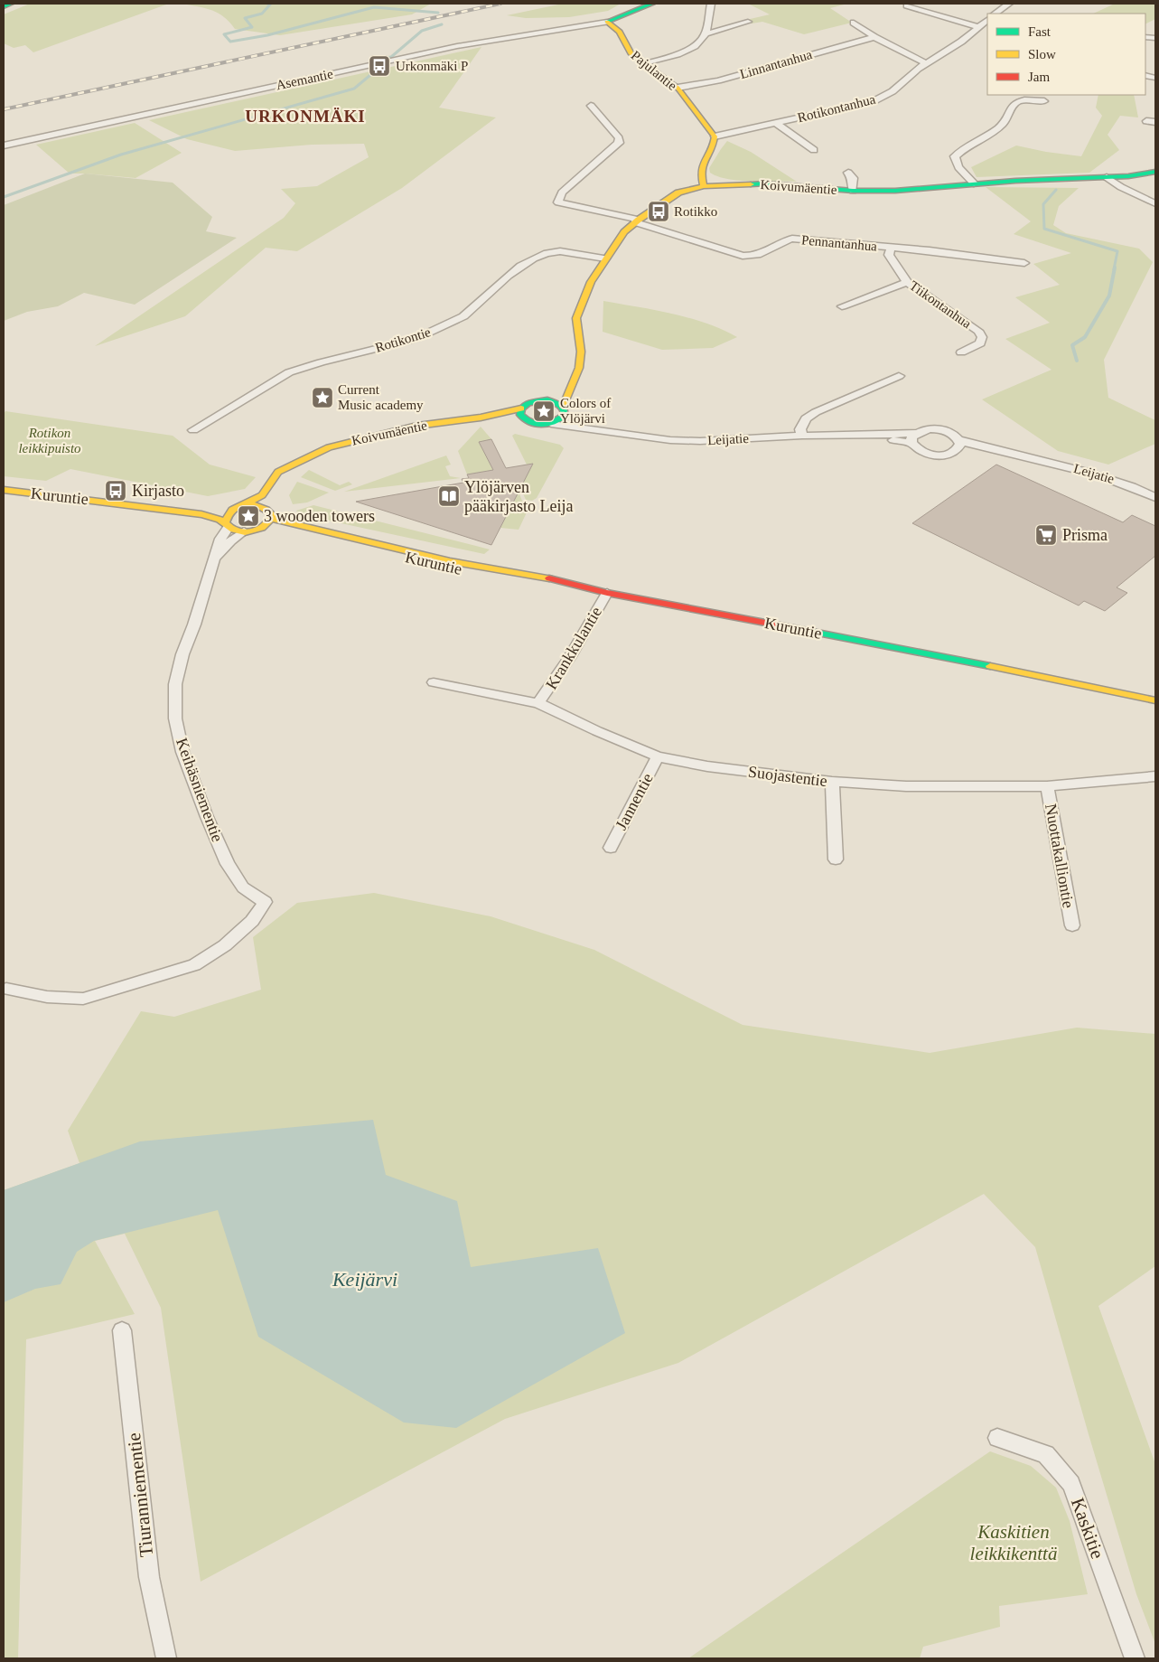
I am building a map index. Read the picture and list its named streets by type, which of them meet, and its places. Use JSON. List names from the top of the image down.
{
  "streets": {
    "street": [
      "Linnantanhua",
      "Pajulantie",
      "Asemantie",
      "Rotikontanhua",
      "Koivumäentie",
      "Pennantanhua",
      "Tiikontanhua",
      "Rotikontie",
      "Leijatie",
      "Kuruntie",
      "Krankkulantie",
      "Suojastentie",
      "Keihäsniementie",
      "Jannentie",
      "Nuottakalliontie",
      "Tiuranniementie",
      "Kaskitie"
    ]
  },
  "crossings": [
    ["Linnantanhua", "Pajulantie"],
    ["Pajulantie", "Asemantie"],
    ["Pajulantie", "Rotikontanhua"],
    ["Koivumäentie", "Pennantanhua"],
    ["Koivumäentie", "Rotikontie"],
    ["Koivumäentie", "Leijatie"],
    ["Koivumäentie", "Kuruntie"],
    ["Pennantanhua", "Tiikontanhua"],
    ["Kuruntie", "Krankkulantie"],
    ["Kuruntie", "Keihäsniementie"],
    ["Krankkulantie", "Suojastentie"],
    ["Suojastentie", "Jannentie"],
    ["Suojastentie", "Nuottakalliontie"]
  ],
  "districts": ["URKONMÄKI"],
  "water": ["Keijärvi"],
  "parks": ["Rotikon leikkipuisto", "Kaskitien leikkikenttä"],
  "places": {
    "bus stop": ["Urkonmäki P", "Rotikko", "Kirjasto"],
    "place": ["Current Music academy", "Colors of Ylöjärvi", "3 wooden towers"],
    "library": ["Ylöjärven pääkirjasto Leija"],
    "supermarket": ["Prisma"]
  },
  "legend": ["Fast", "Slow", "Jam"]
}
